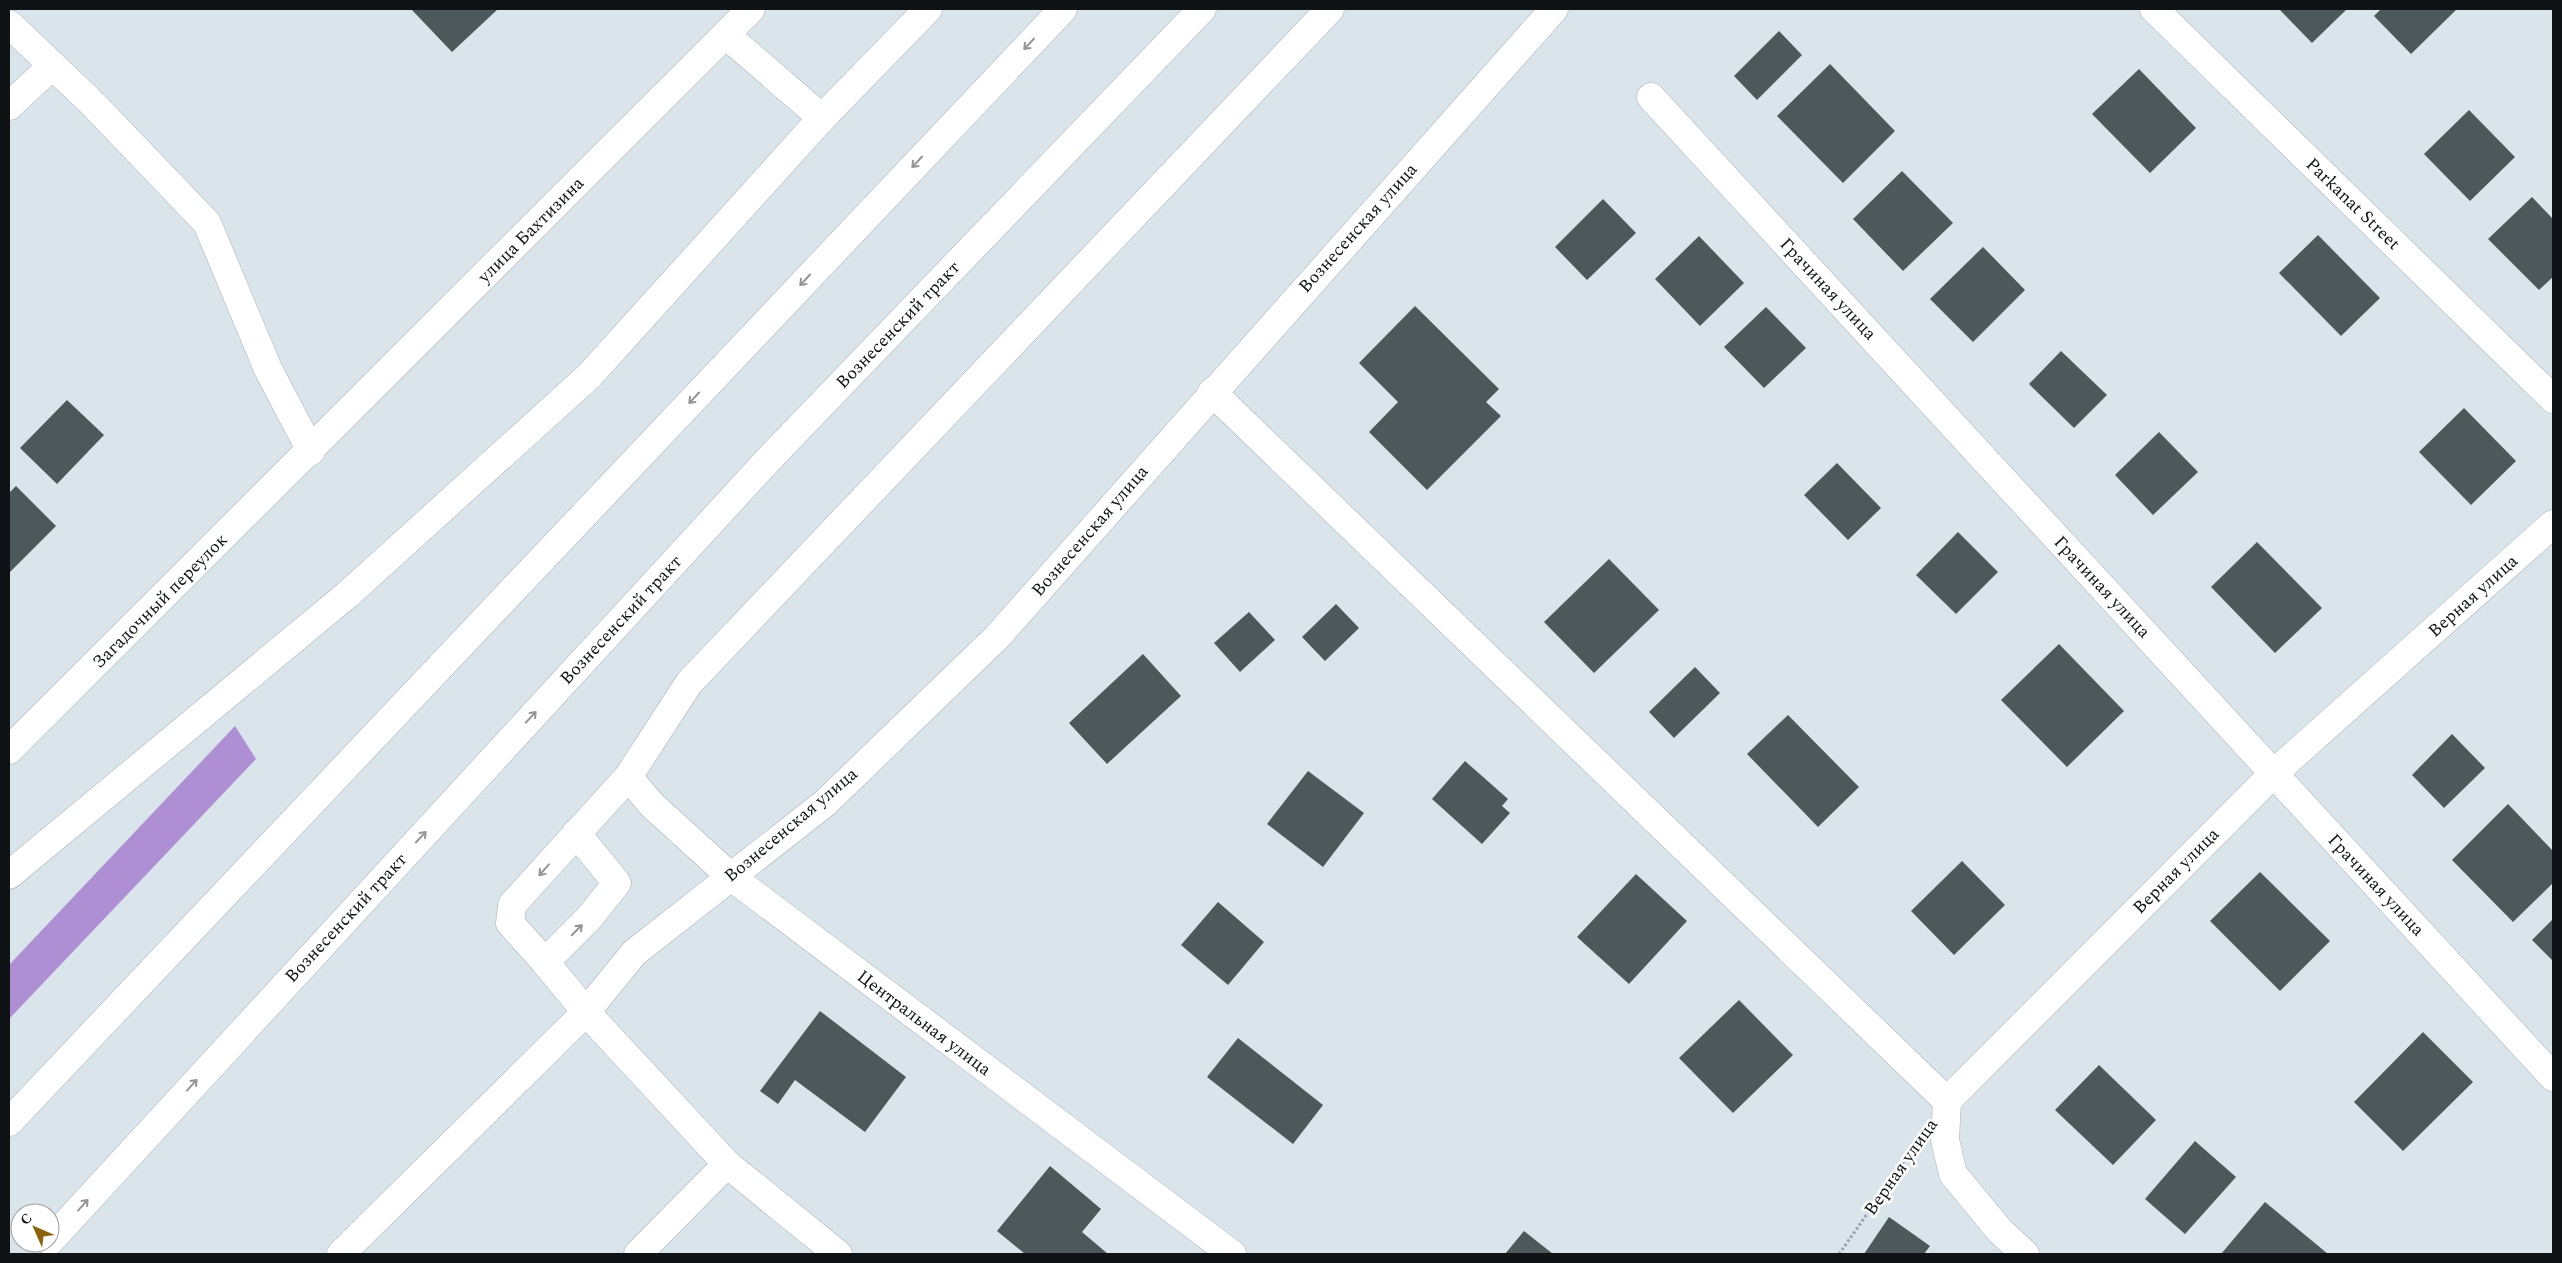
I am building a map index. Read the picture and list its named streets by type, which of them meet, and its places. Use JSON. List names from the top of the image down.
{
  "streets": {
    "street": [
      "Parkanat Street",
      "Вознесенская улица",
      "улица Бахтизина",
      "Грачиная улица",
      "Вознесенский тракт",
      "Верная улица",
      "Загадочный переулок",
      "Центральная улица"
    ]
  },
  "crossings": [
    ["Вознесенская улица", "Центральная улица"],
    ["улица Бахтизина", "Загадочный переулок"],
    ["Грачиная улица", "Верная улица"]
  ],
  "north": "top left"
}
